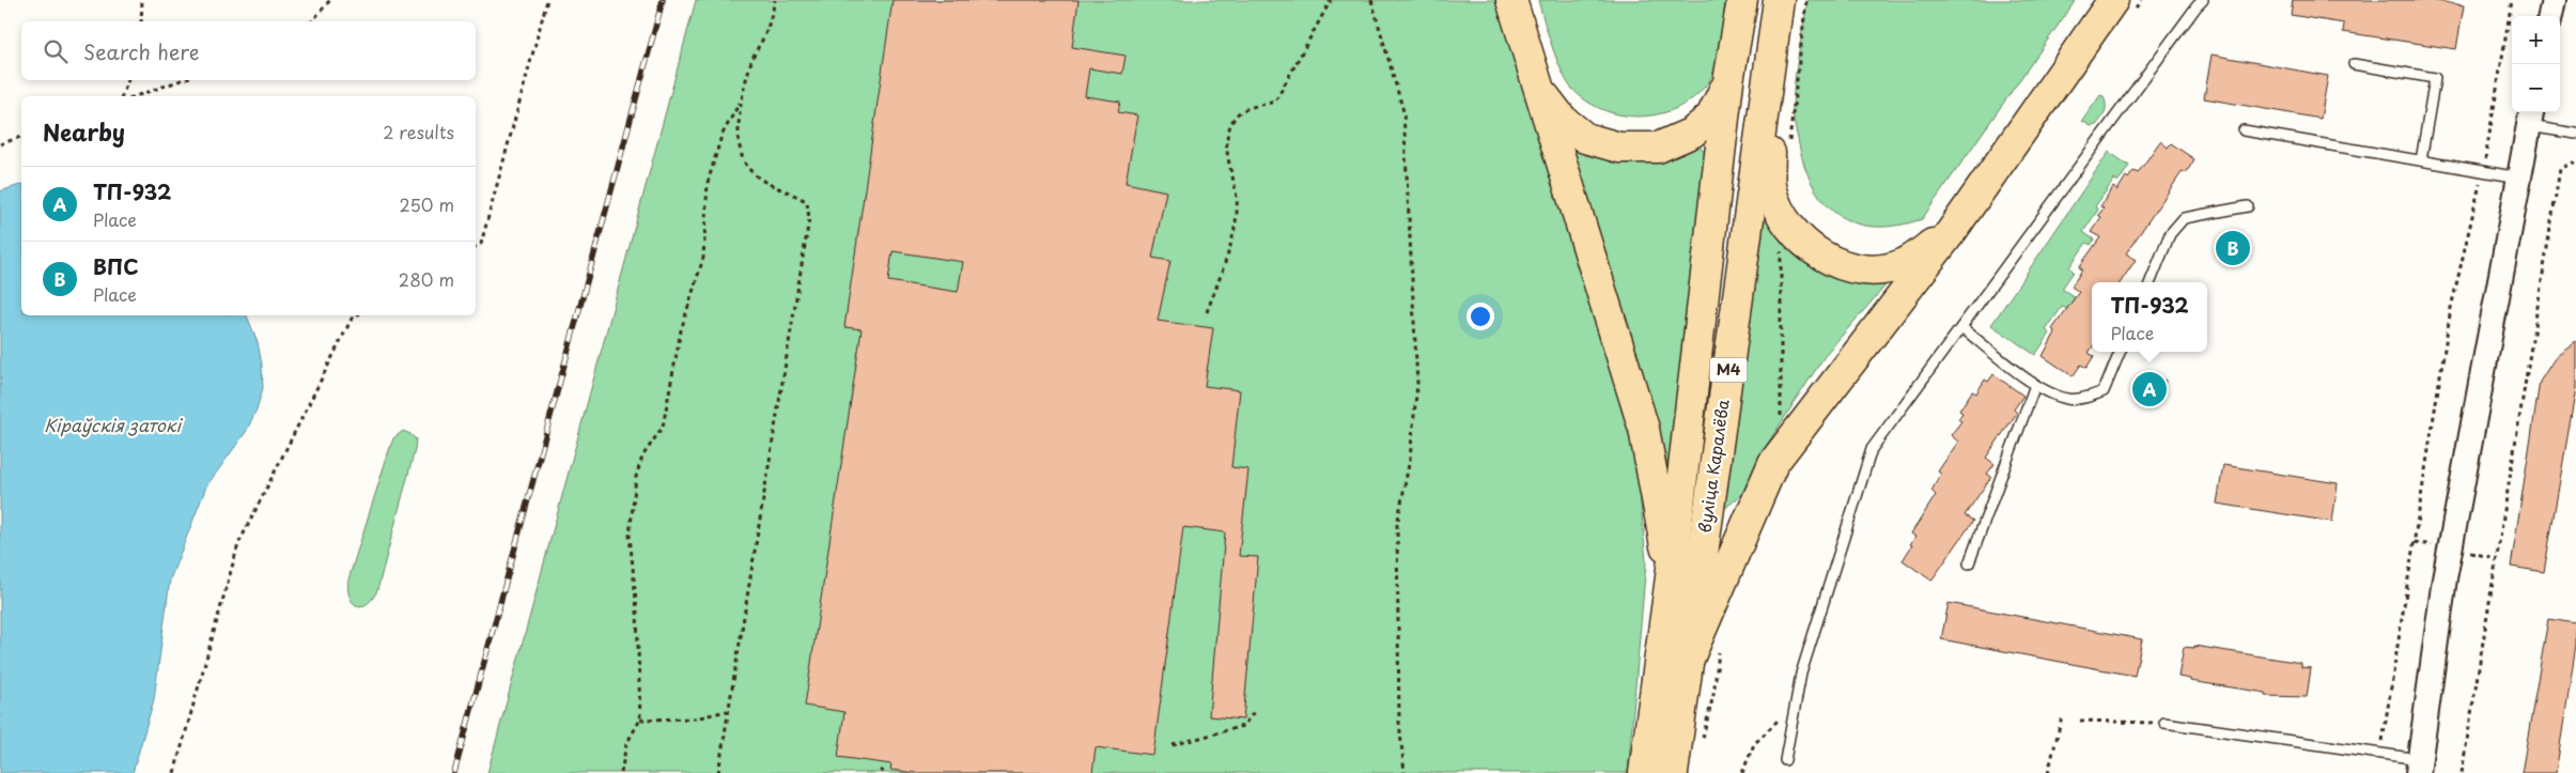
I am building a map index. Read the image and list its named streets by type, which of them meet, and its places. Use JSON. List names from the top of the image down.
{
  "streets": {
    "main road": ["М4", "вуліца Каралёва"]
  },
  "water": ["Кіраўскія затокі"],
  "page": {
    "map_buttons": ["+", "−"],
    "search": "Search here",
    "heading": ["Nearby", "2 results"],
    "list": [
      {
        "mark": "A",
        "name": "ТП-932",
        "note": "Place",
        "value": "250 m"
      },
      {
        "mark": "B",
        "name": "ВПС",
        "note": "Place",
        "value": "280 m"
      }
    ],
    "pins": ["B", "A"],
    "popup": ["ТП-932", "Place"]
  }
}
